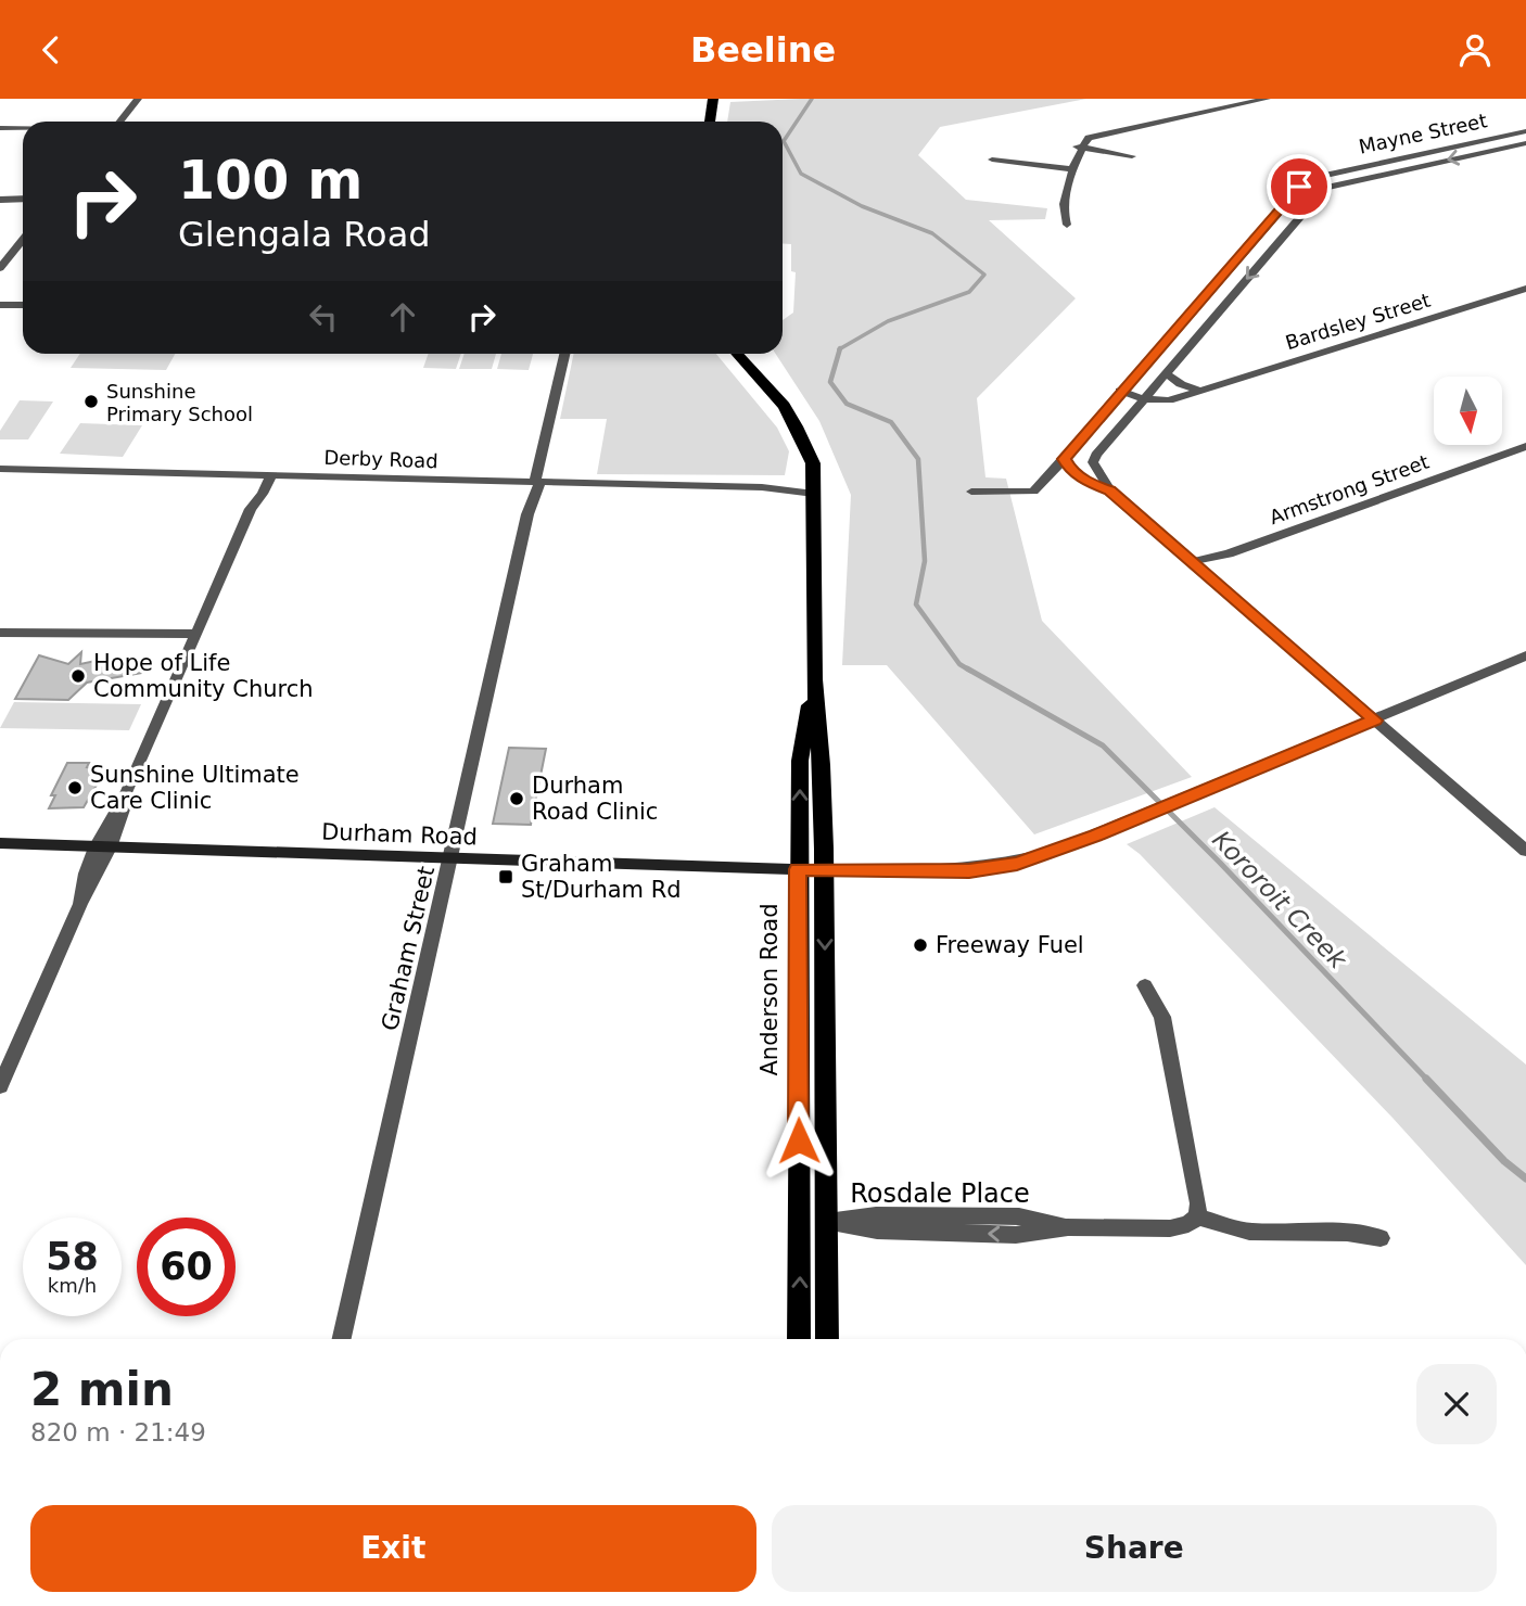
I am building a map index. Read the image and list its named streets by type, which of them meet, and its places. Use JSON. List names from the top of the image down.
{
  "streets": {
    "main road": ["Durham Road", "Anderson Road"],
    "street": [
      "Mayne Street",
      "Bardsley Street",
      "Derby Road",
      "Armstrong Street",
      "Graham Street",
      "Rosdale Place"
    ]
  },
  "crossings": [
    ["Mayne Street", "Bardsley Street"],
    ["Derby Road", "Graham Street"],
    ["Derby Road", "Anderson Road"],
    ["Durham Road", "Graham Street"],
    ["Durham Road", "Anderson Road"],
    ["Anderson Road", "Rosdale Place"]
  ],
  "water": ["Kororoit Creek"],
  "places": {
    "other": [
      "Sunshine Primary School",
      "Hope of Life Community Church",
      "Sunshine Ultimate Care Clinic",
      "Durham Road Clinic",
      "Freeway Fuel"
    ],
    "transit": ["Graham St/Durham Rd"]
  },
  "north": "bottom",
  "page": {
    "header": "Beeline",
    "turn": ["100 m", "Glengala Road"],
    "speed": "58 km/h",
    "limit": "60",
    "heading": ["2 min", "820 m · 21:49"],
    "buttons": ["Exit", "Share"]
  }
}
